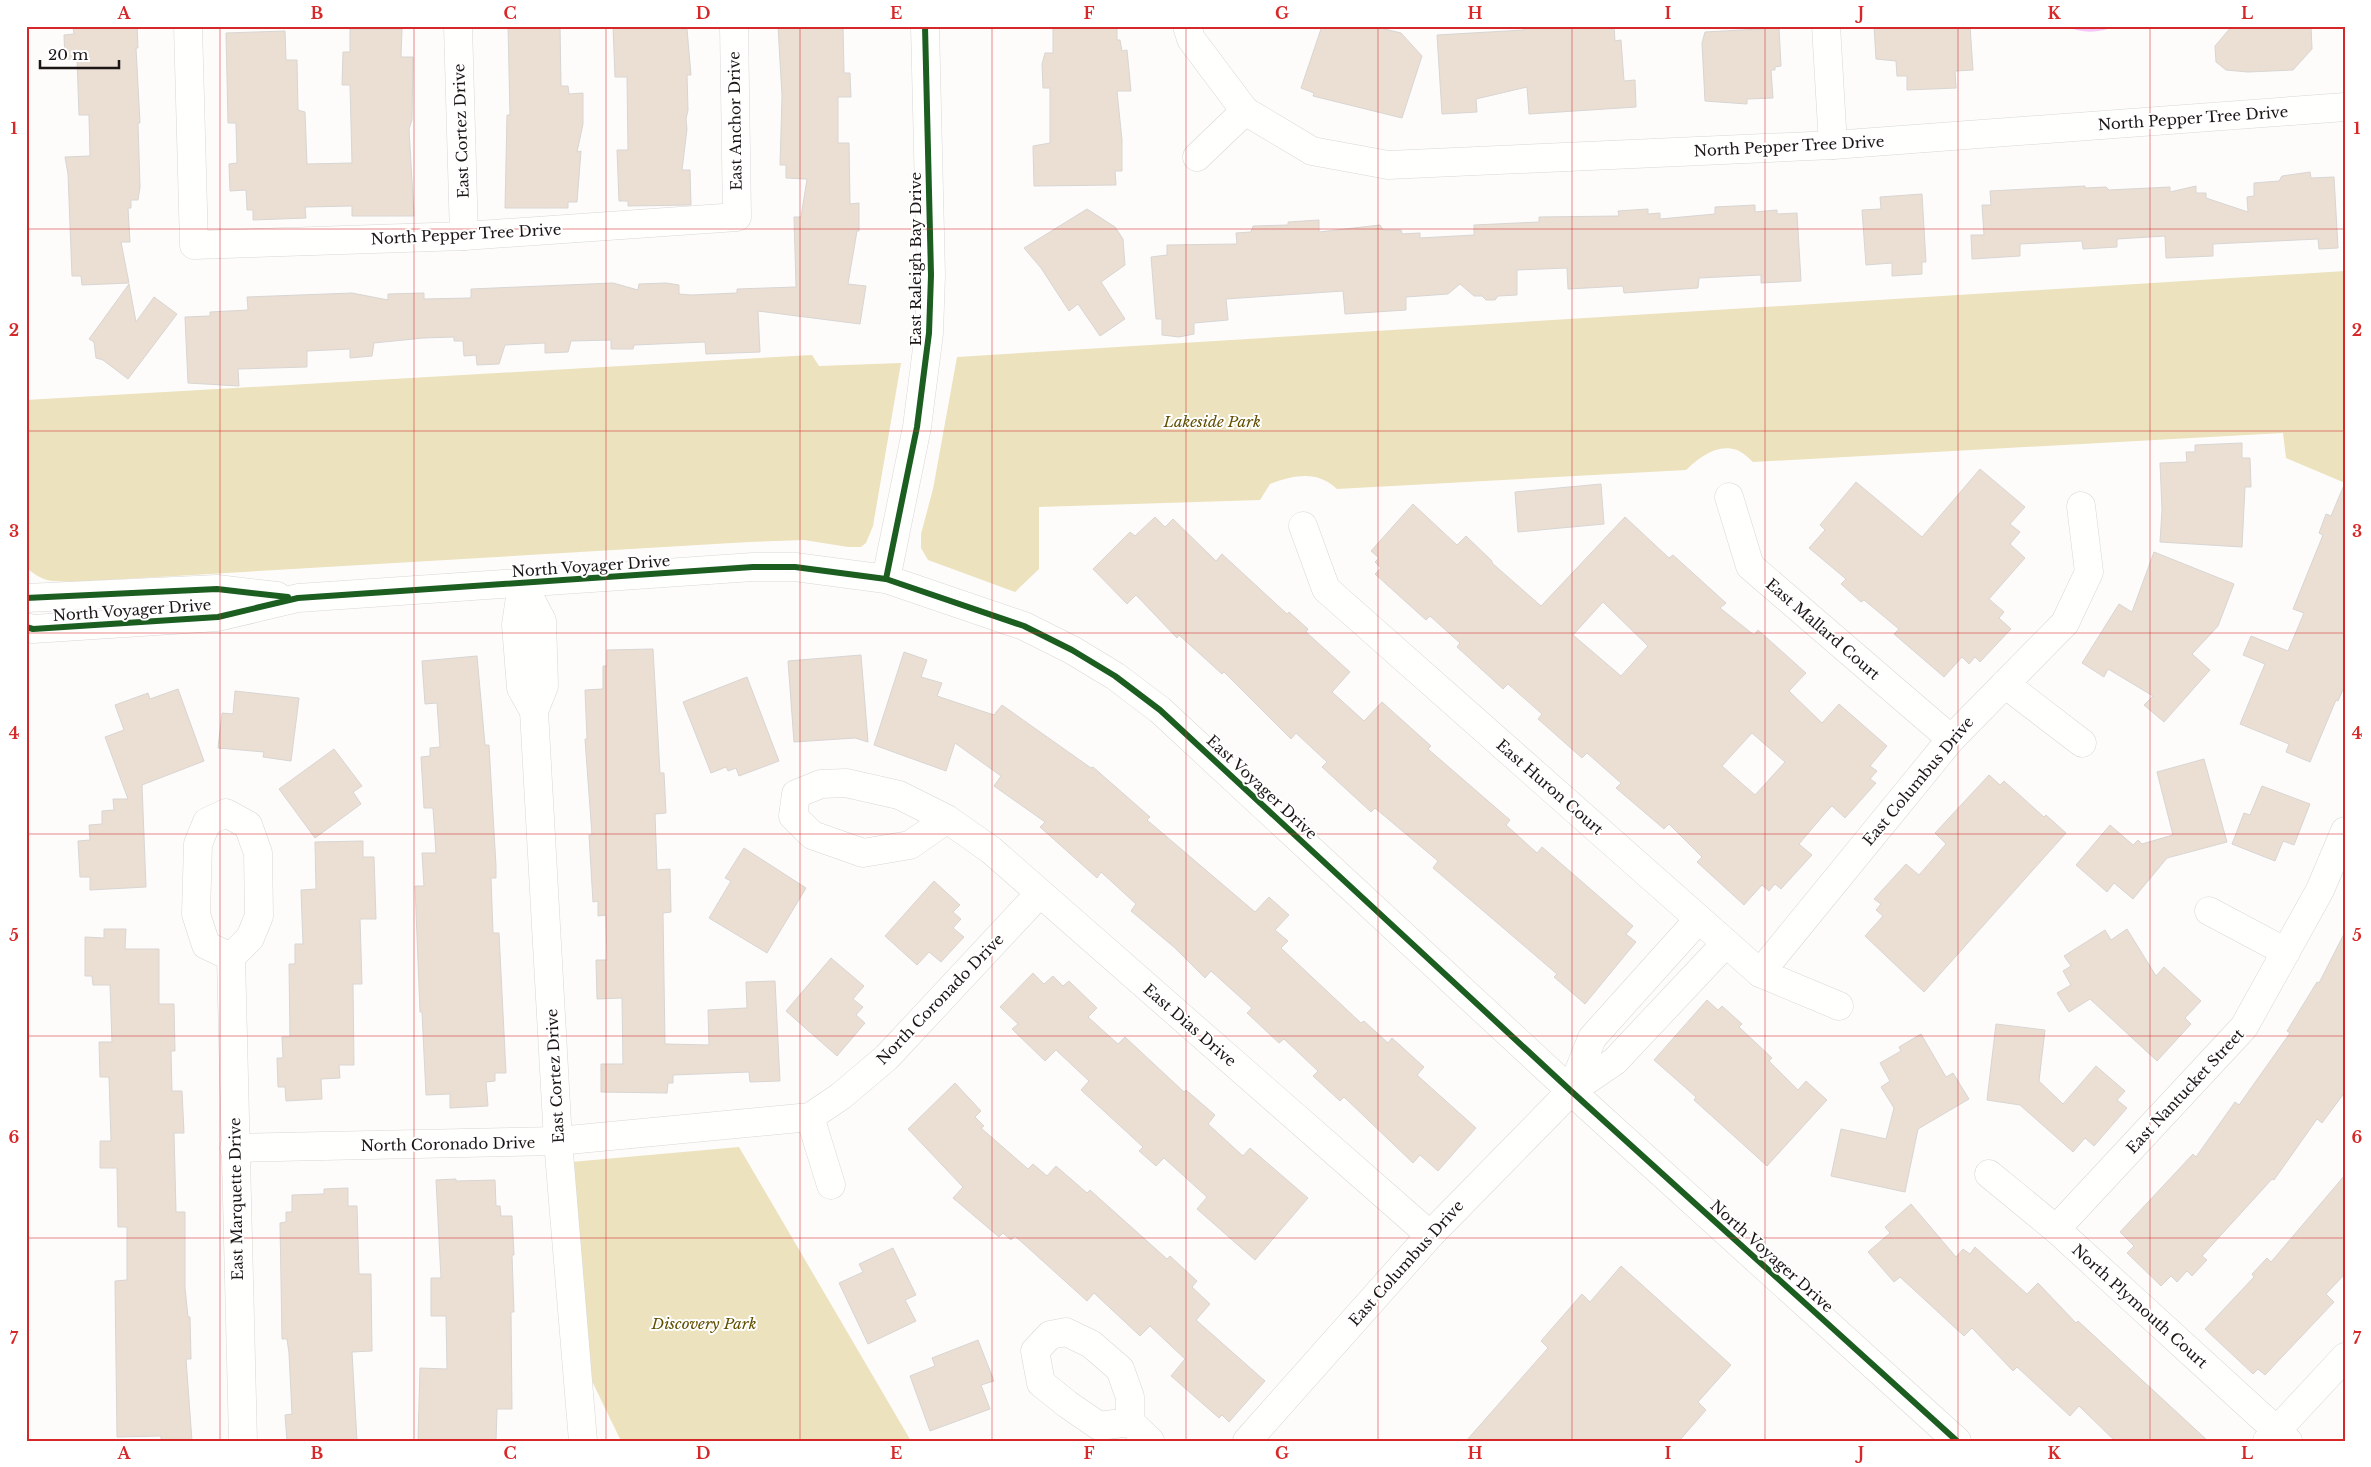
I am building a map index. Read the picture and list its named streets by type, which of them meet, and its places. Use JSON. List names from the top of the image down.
{
  "streets": {
    "street": [
      "North Pepper Tree Drive",
      "East Anchor Drive",
      "East Cortez Drive",
      "East Raleigh Bay Drive",
      "North Voyager Drive",
      "East Mallard Court",
      "East Columbus Drive",
      "East Voyager Drive",
      "East Huron Court",
      "North Coronado Drive",
      "East Dias Drive",
      "East Nantucket Street",
      "East Marquette Drive",
      "North Plymouth Court"
    ]
  },
  "crossings": [
    ["North Pepper Tree Drive", "East Anchor Drive"],
    ["North Pepper Tree Drive", "East Cortez Drive"],
    ["East Cortez Drive", "North Voyager Drive"],
    ["East Cortez Drive", "North Coronado Drive"],
    ["East Raleigh Bay Drive", "North Voyager Drive"],
    ["East Raleigh Bay Drive", "East Voyager Drive"],
    ["North Voyager Drive", "East Columbus Drive"],
    ["North Voyager Drive", "East Voyager Drive"],
    ["East Mallard Court", "East Columbus Drive"],
    ["East Columbus Drive", "East Voyager Drive"],
    ["East Columbus Drive", "East Huron Court"],
    ["East Columbus Drive", "East Dias Drive"],
    ["North Coronado Drive", "East Dias Drive"],
    ["North Coronado Drive", "East Marquette Drive"],
    ["East Nantucket Street", "North Plymouth Court"]
  ],
  "parks": ["Lakeside Park", "Discovery Park"],
  "scale_bar": "20 m",
  "grid": {
    "columns": [
      "A",
      "B",
      "C",
      "D",
      "E",
      "F",
      "G",
      "H",
      "I",
      "J",
      "K",
      "L"
    ],
    "rows": [
      "1",
      "2",
      "3",
      "4",
      "5",
      "6",
      "7"
    ]
  }
}
